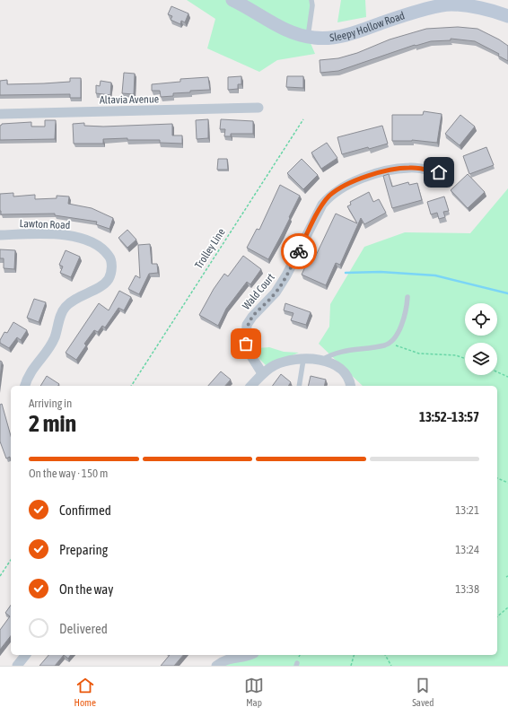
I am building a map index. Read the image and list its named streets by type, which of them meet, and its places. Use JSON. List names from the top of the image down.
{
  "streets": {
    "main road": ["Sleepy Hollow Road"],
    "street": ["Altavia Avenue", "Lawton Road", "Wald Court"],
    "path": ["Trolley Line"]
  },
  "page": {
    "heading": ["2 min", "Arriving in", "13:52–13:57"],
    "bar": "On the way · 150 m",
    "list": [
      ["Confirmed", "13:21"],
      ["Preparing", "13:24"],
      ["On the way", "13:38"],
      "Delivered"
    ],
    "tabs": ["Home", "Map", "Saved"]
  }
}
